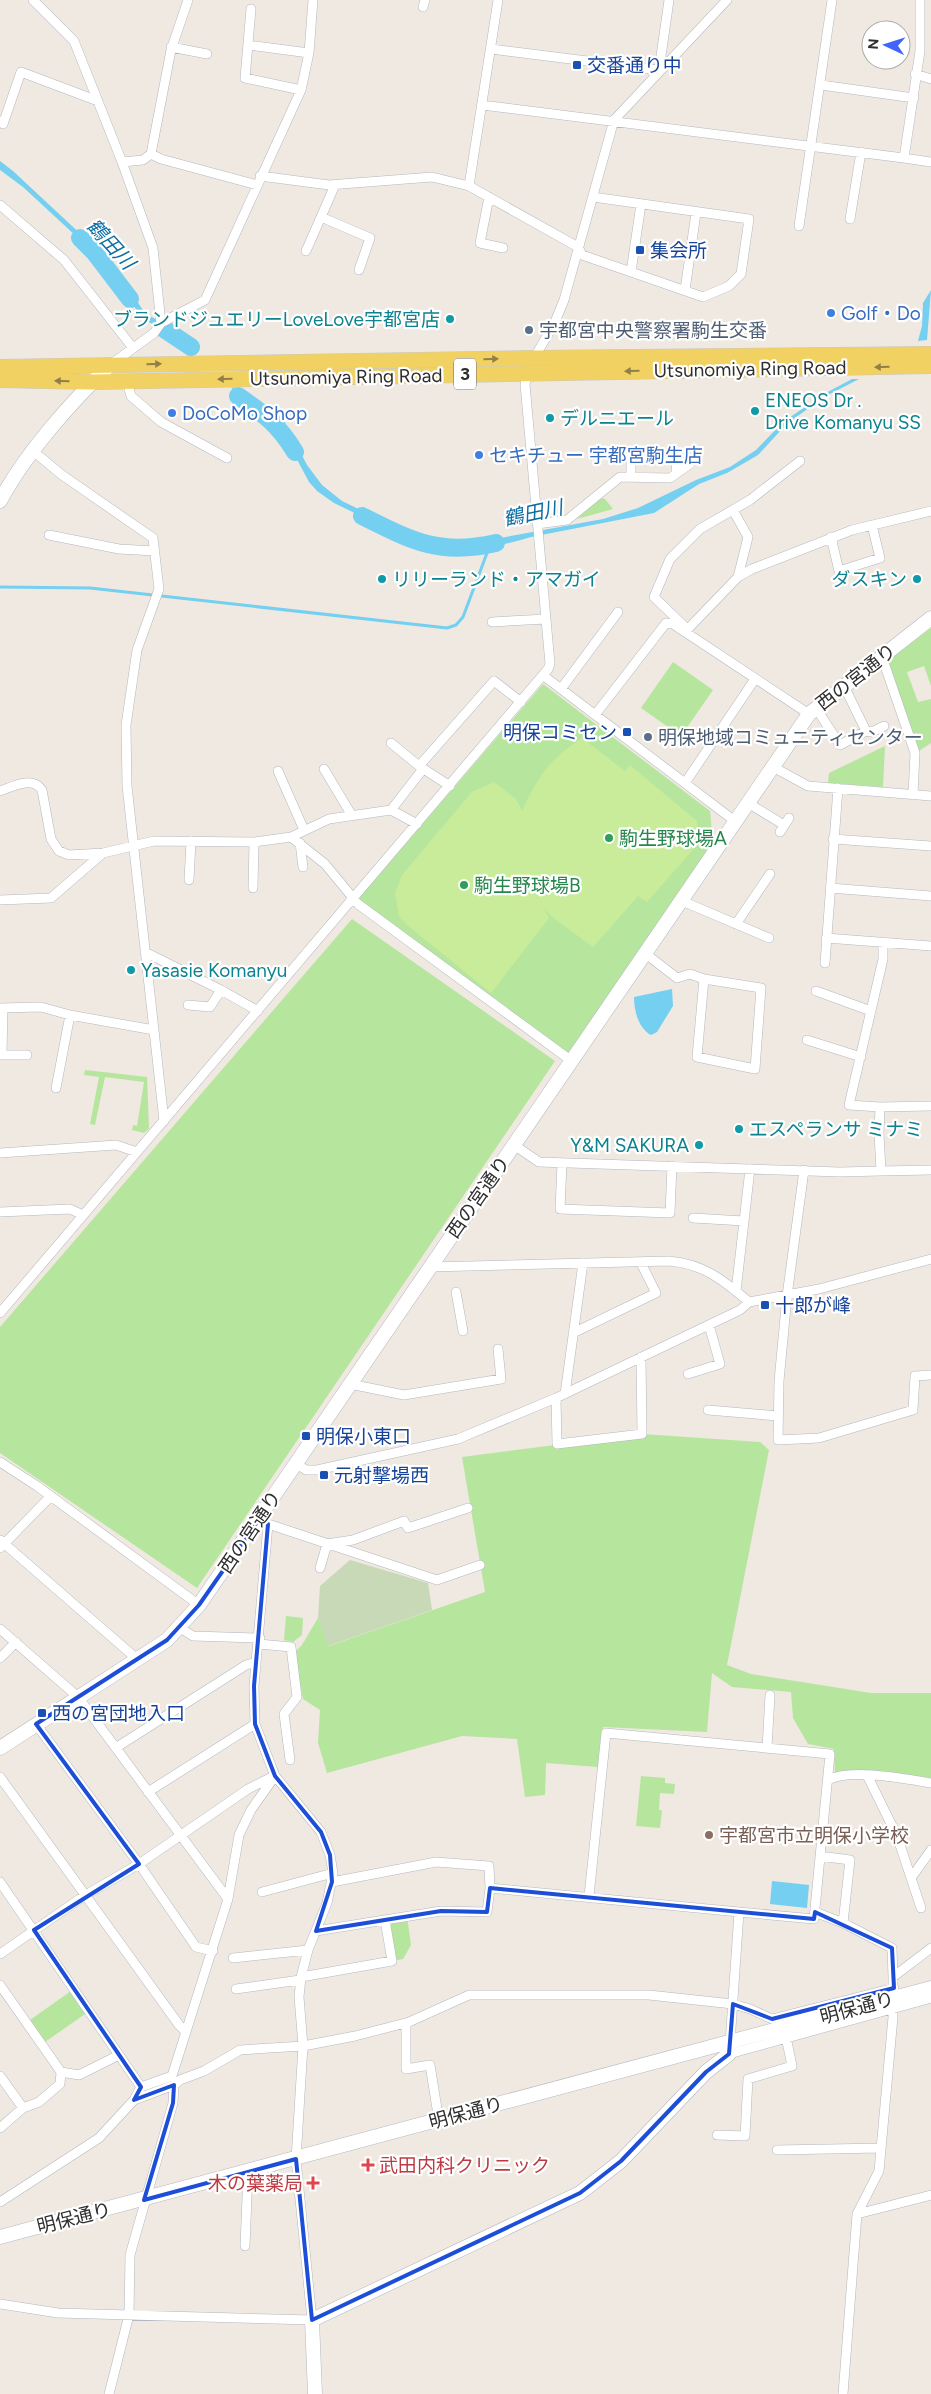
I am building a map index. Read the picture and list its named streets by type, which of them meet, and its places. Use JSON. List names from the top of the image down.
{
  "streets": {
    "main road": ["Utsunomiya Ring Road", "3"],
    "street": ["西の宮通り", "明保通り"]
  },
  "water": ["鶴田川"],
  "places": {
    "transit": [
      "交番通り中",
      "集会所",
      "明保コミセン",
      "十郎が峰",
      "明保小東口",
      "元射撃場西",
      "西の宮団地入口"
    ],
    "other": [
      "Golf・Do",
      "ブランドジュエリーLoveLove宇都宮店",
      "宇都宮中央警察署駒生交番",
      "ENEOS Dr . Drive Komanyu SS",
      "DoCoMo Shop",
      "デルニエール",
      "セキチュー 宇都宮駒生店",
      "リリーランド・アマガイ",
      "ダスキン",
      "明保地域コミュニティセンター",
      "駒生野球場A",
      "駒生野球場B",
      "Yasasie Komanyu",
      "エスペランサ ミナミ",
      "Y&M SAKURA",
      "宇都宮市立明保小学校"
    ],
    "health": ["武田内科クリニック", "木の葉薬局"]
  },
  "north": "left"
}
